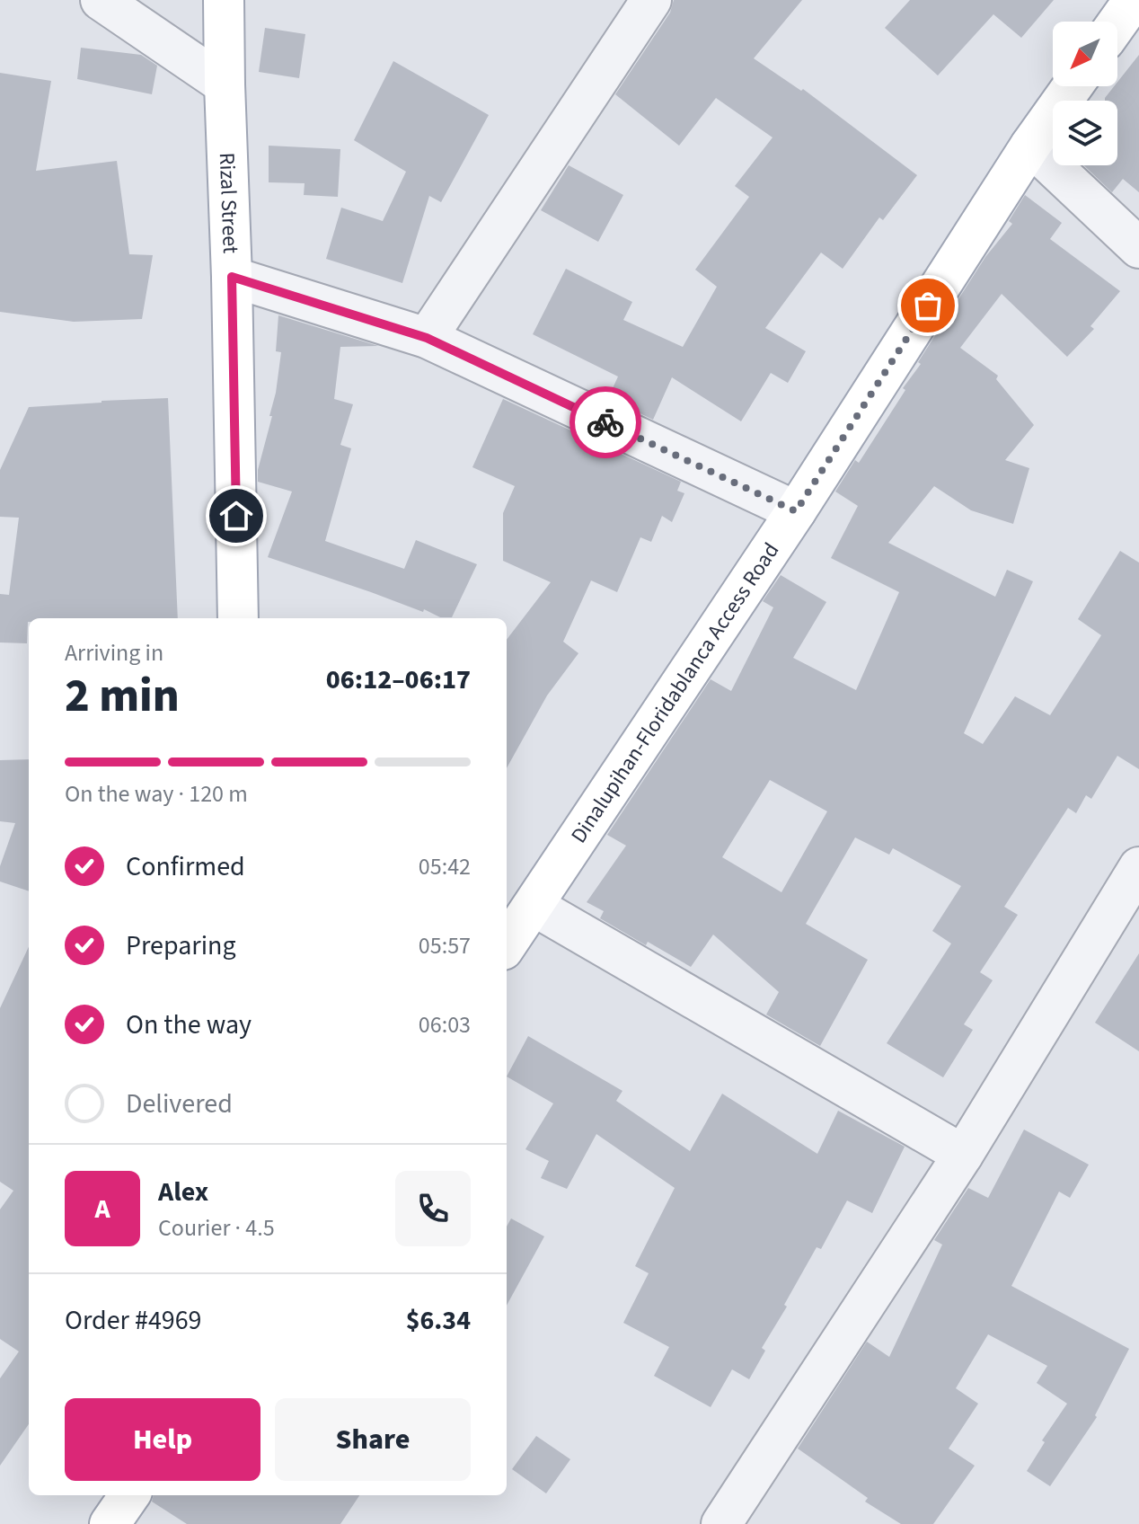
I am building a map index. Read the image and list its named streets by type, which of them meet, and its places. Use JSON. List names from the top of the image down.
{
  "streets": {
    "main road": ["Rizal Street", "Dinalupihan-Floridablanca Access Road"]
  },
  "north": "bottom left",
  "page": {
    "heading": ["2 min", "Arriving in", "06:12–06:17"],
    "panel": [
      "Alex",
      "Courier · 4.5",
      "Order #4969",
      "$6.34"
    ],
    "bar": "On the way · 120 m",
    "list": [
      ["Confirmed", "05:42"],
      ["Preparing", "05:57"],
      ["On the way", "06:03"],
      "Delivered"
    ],
    "round": "A",
    "buttons": ["Help", "Share"]
  }
}
